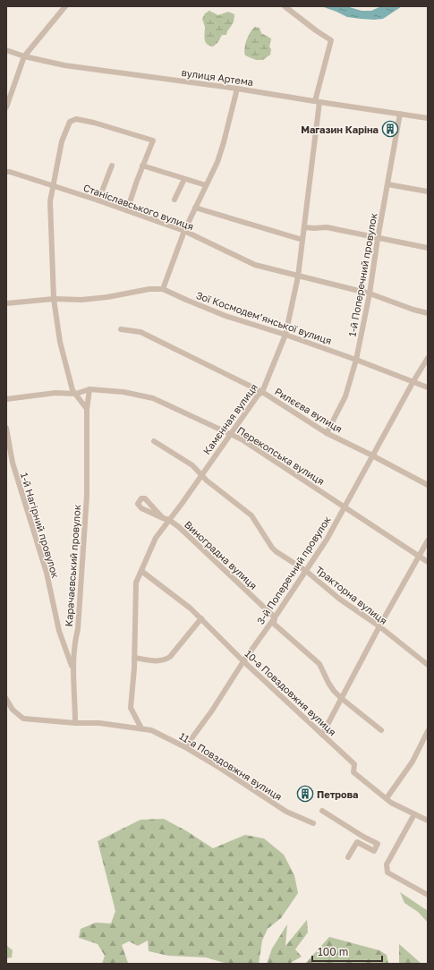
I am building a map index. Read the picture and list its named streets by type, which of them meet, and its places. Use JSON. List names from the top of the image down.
{
  "streets": {
    "street": [
      "вулиця Артема",
      "Станіславського вулиця",
      "1-й Поперечний провулок",
      "Зої Космодем’янської вулиця",
      "Рилєєва вулиця",
      "Камєнная вулиця",
      "Перекопська вулиця",
      "1-й Нагірний провулок",
      "Виноградна вулиця",
      "Карачаєвський провулок",
      "3-й Поперечний провулок",
      "Тракторна вулиця",
      "10-а Повздовжня вулиця",
      "11-а Повздовжня вулиця"
    ]
  },
  "crossings": [
    ["вулиця Артема", "1-й Поперечний провулок"],
    ["вулиця Артема", "Камєнная вулиця"],
    ["Станіславського вулиця", "1-й Поперечний провулок"],
    ["Станіславського вулиця", "Камєнная вулиця"],
    ["1-й Поперечний провулок", "Зої Космодем’янської вулиця"],
    ["1-й Поперечний провулок", "Рилєєва вулиця"],
    ["Зої Космодем’янської вулиця", "Камєнная вулиця"],
    ["Зої Космодем’янської вулиця", "3-й Поперечний провулок"],
    ["Рилєєва вулиця", "Камєнная вулиця"],
    ["Рилєєва вулиця", "3-й Поперечний провулок"],
    ["Камєнная вулиця", "Перекопська вулиця"],
    ["Камєнная вулиця", "Виноградна вулиця"],
    ["Камєнная вулиця", "Тракторна вулиця"],
    ["Камєнная вулиця", "10-а Повздовжня вулиця"],
    ["Камєнная вулиця", "11-а Повздовжня вулиця"],
    ["Перекопська вулиця", "Карачаєвський провулок"],
    ["Перекопська вулиця", "3-й Поперечний провулок"],
    ["1-й Нагірний провулок", "Карачаєвський провулок"],
    ["Виноградна вулиця", "3-й Поперечний провулок"],
    ["Карачаєвський провулок", "11-а Повздовжня вулиця"],
    ["3-й Поперечний провулок", "Тракторна вулиця"],
    ["3-й Поперечний провулок", "10-а Повздовжня вулиця"],
    ["3-й Поперечний провулок", "11-а Повздовжня вулиця"]
  ],
  "places": {
    "building": ["Магазин Каріна", "Петрова"]
  },
  "scale_bar": "100 m"
}
